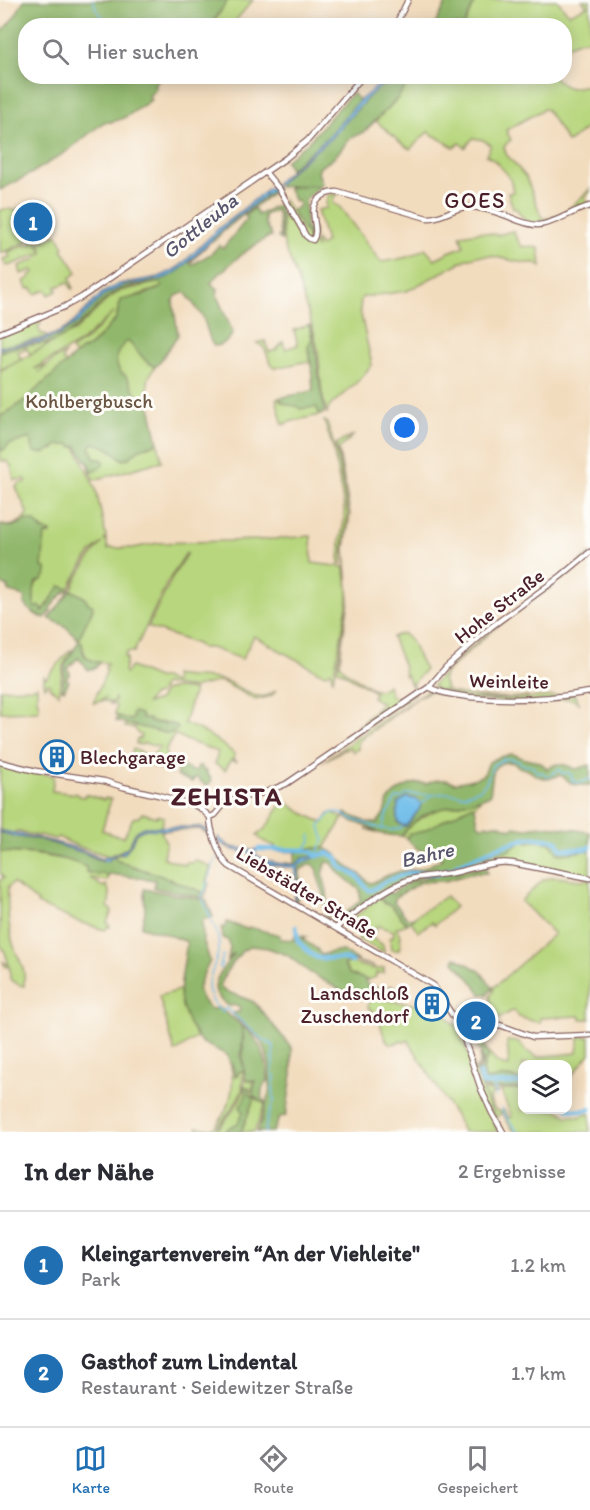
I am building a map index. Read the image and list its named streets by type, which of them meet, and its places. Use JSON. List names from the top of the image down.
{
  "streets": {
    "main road": ["Hohe Straße", "Weinleite", "Liebstädter Straße"]
  },
  "crossings": [
    ["Hohe Straße", "Weinleite"],
    ["Hohe Straße", "Liebstädter Straße"]
  ],
  "districts": ["GOES", "ZEHISTA"],
  "water": ["Gottleuba", "Bahre"],
  "parks": ["Kohlbergbusch"],
  "places": {
    "building": ["Blechgarage", "Landschloß Zuschendorf"]
  },
  "page": {
    "search": "Hier suchen",
    "pins": ["1", "2"],
    "heading": ["In der Nähe", "2 Ergebnisse"],
    "list": [
      {
        "mark": "1",
        "name": "Kleingartenverein “An der Viehleite\"",
        "note": "Park",
        "value": "1.2 km"
      },
      {
        "mark": "2",
        "name": "Gasthof zum Lindental",
        "note": "Restaurant · Seidewitzer Straße",
        "value": "1.7 km"
      }
    ],
    "nav": ["Karte", "Route", "Gespeichert"]
  }
}
